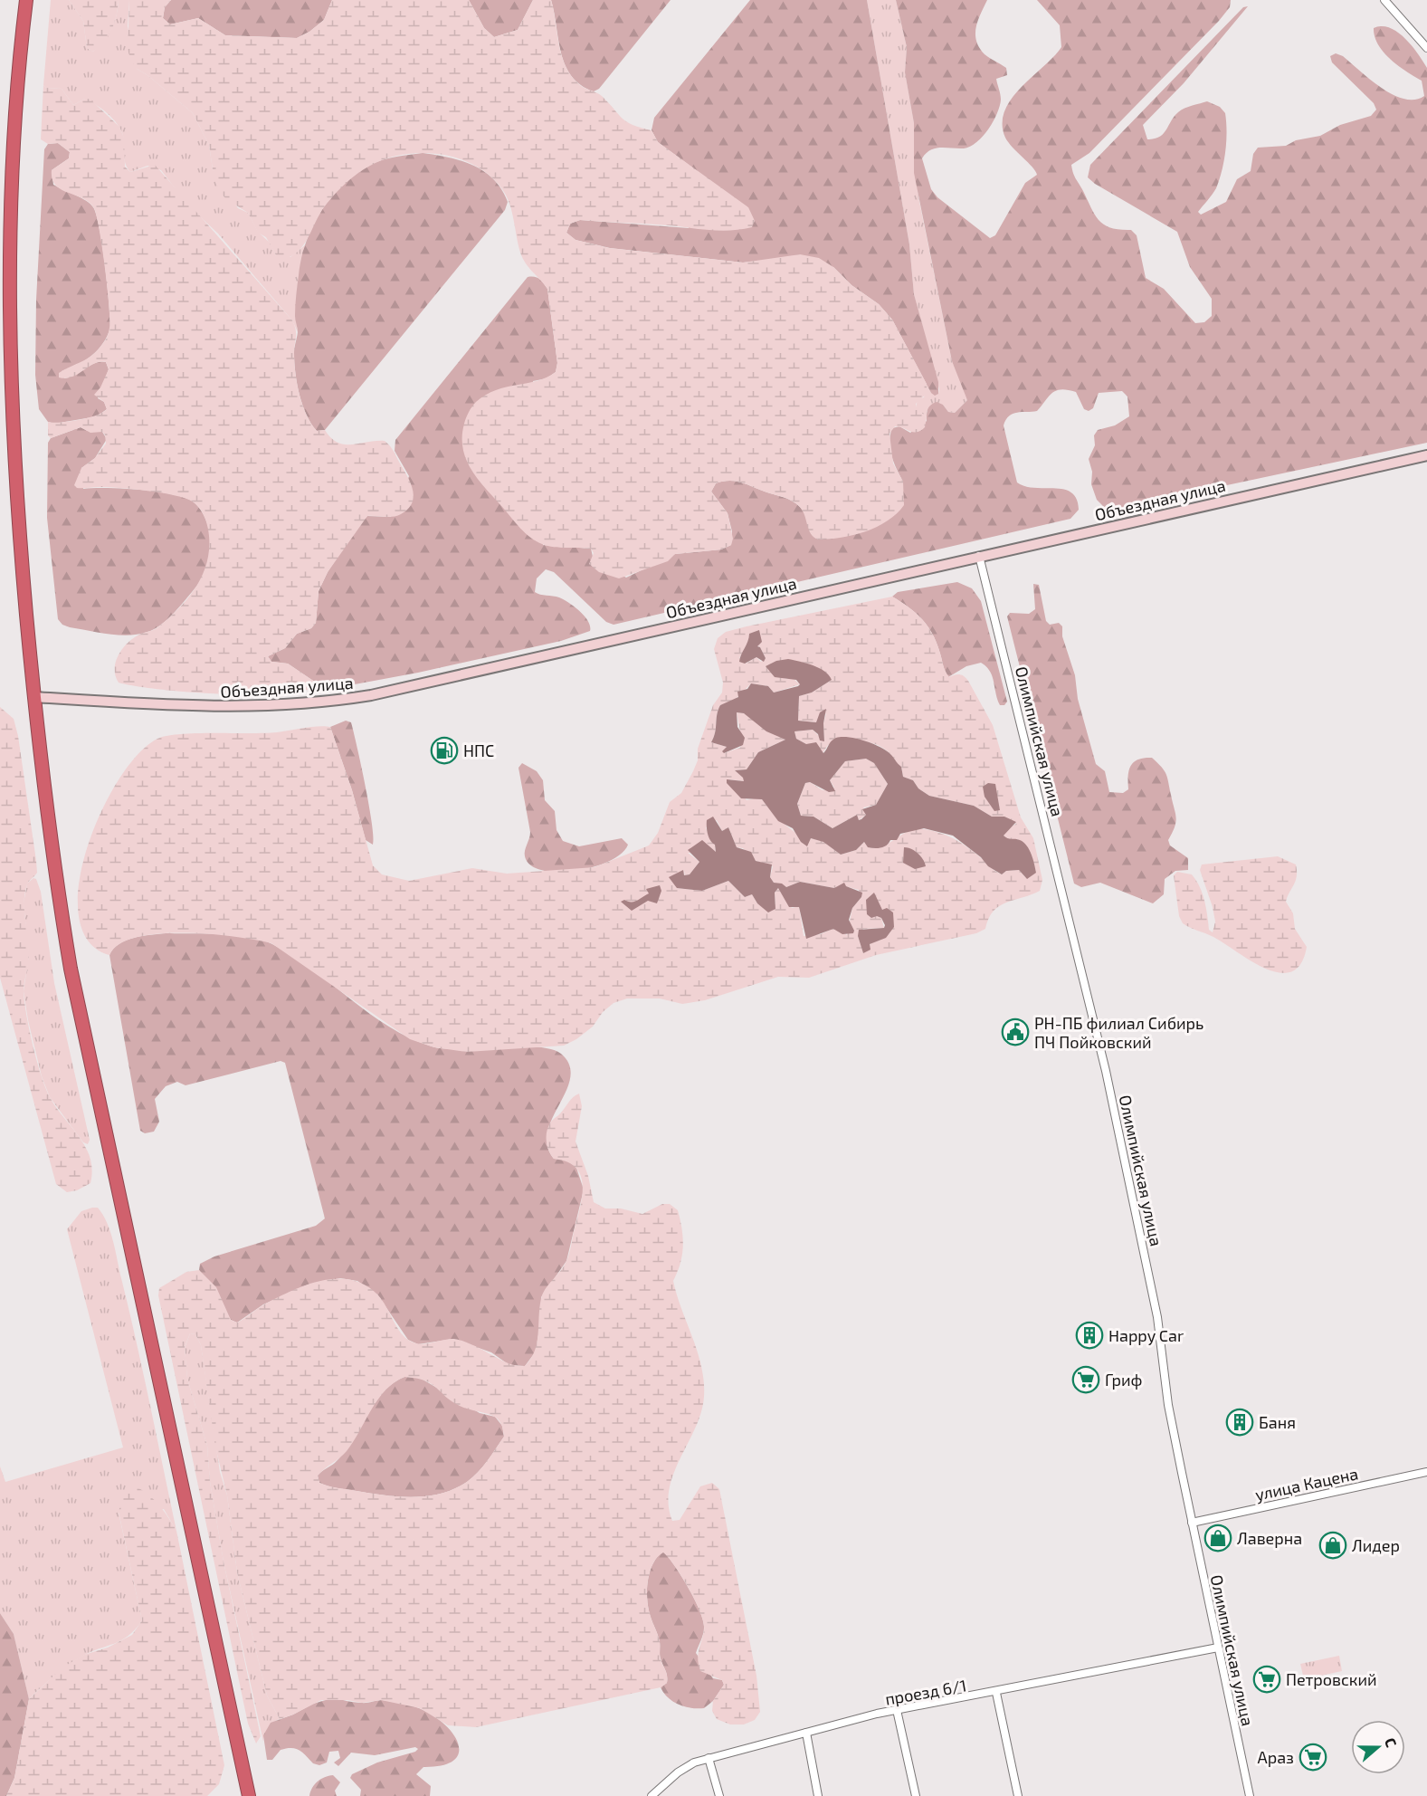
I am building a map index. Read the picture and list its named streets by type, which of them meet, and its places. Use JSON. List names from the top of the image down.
{
  "streets": {
    "street": [
      "Объездная улица",
      "Олимпийская улица",
      "улица Кацена",
      "проезд 6/1"
    ]
  },
  "crossings": [
    ["Объездная улица", "Олимпийская улица"],
    ["Олимпийская улица", "улица Кацена"],
    ["Олимпийская улица", "проезд 6/1"]
  ],
  "places": {
    "fuel station": ["НПС"],
    "public building": ["РН-ПБ филиал Сибирь ПЧ Пойковский"],
    "building": ["Happy Car", "Баня"],
    "supermarket": ["Гриф", "Петровский", "Араз"],
    "shop": ["Лаверна", "Лидер"]
  },
  "north": "right"
}
